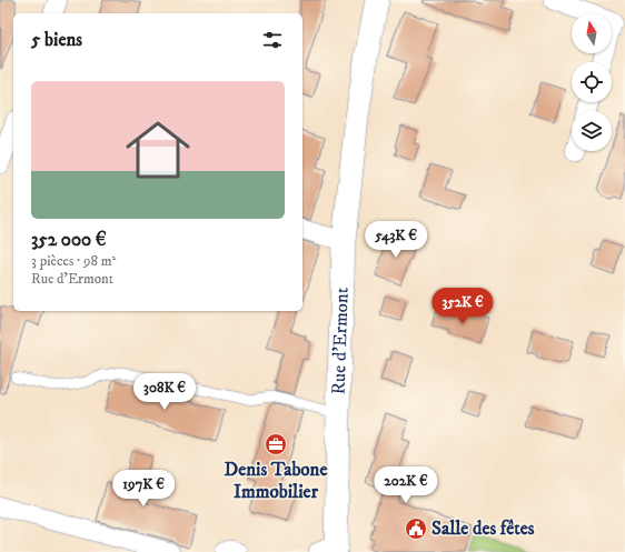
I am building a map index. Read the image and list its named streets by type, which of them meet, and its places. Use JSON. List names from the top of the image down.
{
  "streets": {
    "street": ["Rue d'Ermont"]
  },
  "places": {
    "office": ["Denis Tabone Immobilier"],
    "public building": ["Salle des fêtes"]
  },
  "north": "top",
  "page": {
    "heading": "5 biens",
    "list": [
      {
        "name": "352 000 €",
        "note": "3 pièces · 98 m² · Rue d'Ermont"
      }
    ],
    "price": [
      "543K €",
      "352K €",
      "308K €",
      "202K €",
      "197K €"
    ]
  }
}
